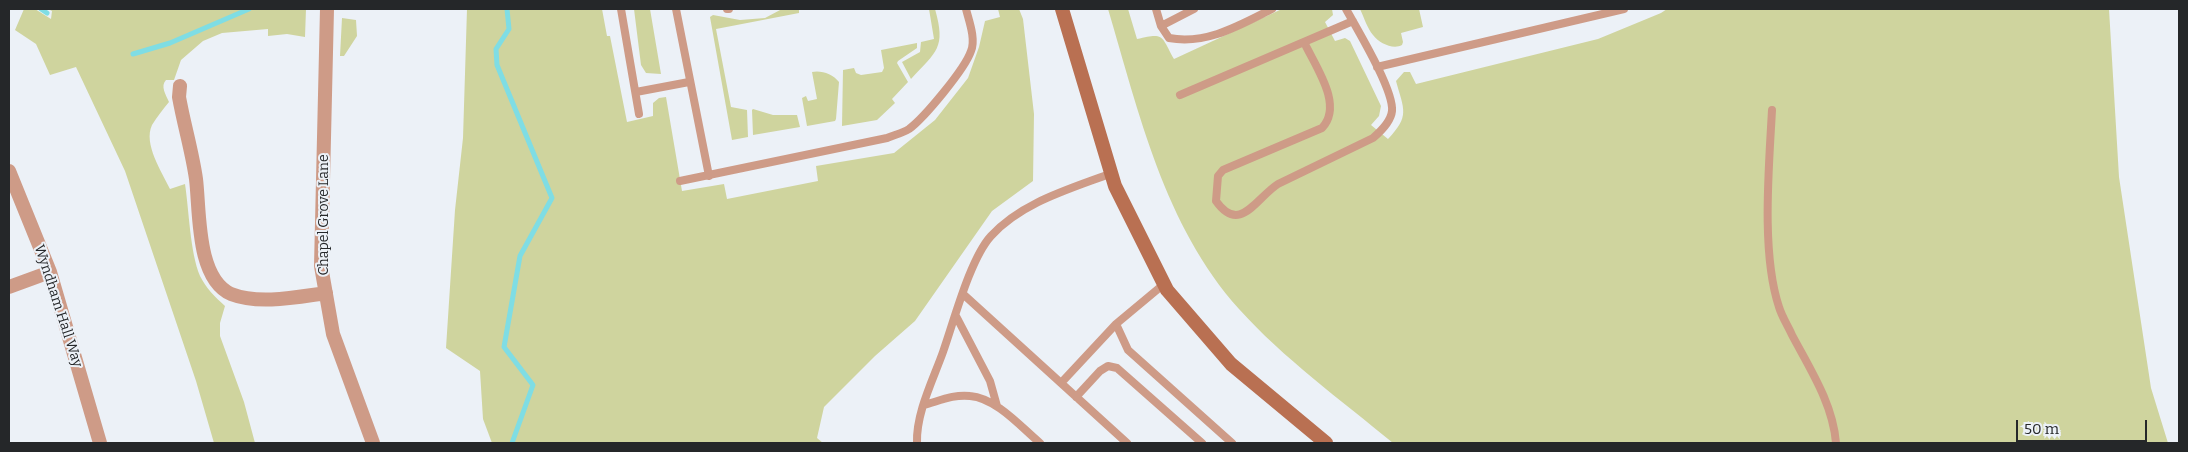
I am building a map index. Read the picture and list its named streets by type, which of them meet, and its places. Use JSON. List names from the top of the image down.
{
  "streets": {
    "street": ["Chapel Grove Lane", "Wyndham Hall Way"]
  },
  "scale_bar": "50 m"
}
